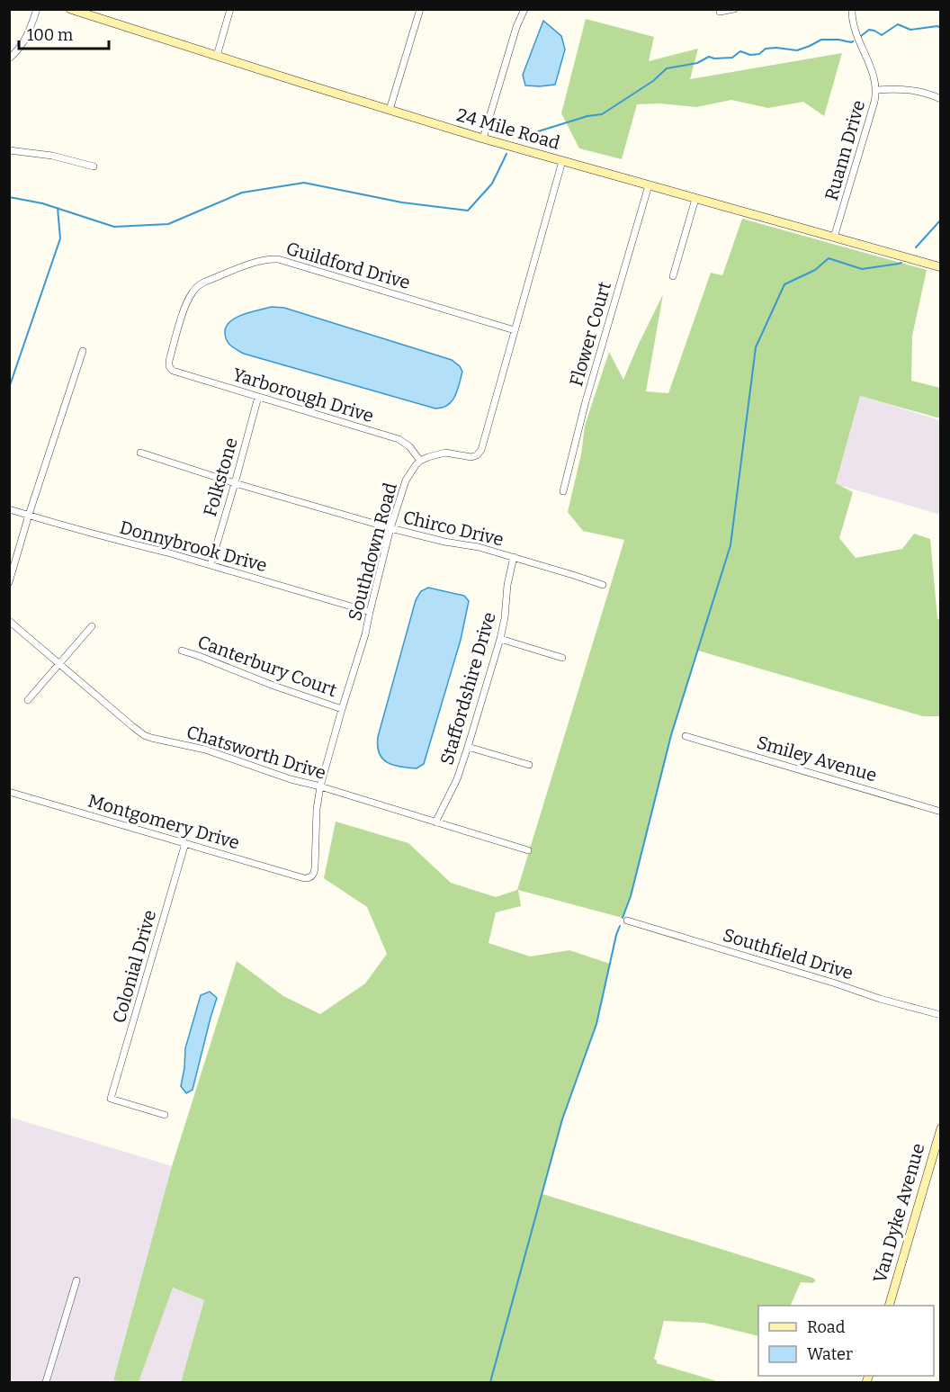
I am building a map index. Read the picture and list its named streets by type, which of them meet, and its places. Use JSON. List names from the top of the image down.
{
  "streets": {
    "street": [
      "24 Mile Road",
      "Ruann Drive",
      "Guildford Drive",
      "Flower Court",
      "Yarborough Drive",
      "Folkstone",
      "Chirco Drive",
      "Donnybrook Drive",
      "Southdown Road",
      "Canterbury Court",
      "Staffordshire Drive",
      "Chatsworth Drive",
      "Smiley Avenue",
      "Montgomery Drive",
      "Southfield Drive",
      "Colonial Drive",
      "Van Dyke Avenue"
    ]
  },
  "crossings": [
    ["24 Mile Road", "Ruann Drive"],
    ["24 Mile Road", "Flower Court"],
    ["Guildford Drive", "Yarborough Drive"],
    ["Yarborough Drive", "Folkstone"],
    ["Yarborough Drive", "Southdown Road"],
    ["Folkstone", "Chirco Drive"],
    ["Folkstone", "Donnybrook Drive"],
    ["Chirco Drive", "Southdown Road"],
    ["Chirco Drive", "Staffordshire Drive"],
    ["Donnybrook Drive", "Southdown Road"],
    ["Southdown Road", "Canterbury Court"],
    ["Southdown Road", "Chatsworth Drive"],
    ["Southdown Road", "Montgomery Drive"],
    ["Staffordshire Drive", "Chatsworth Drive"],
    ["Montgomery Drive", "Colonial Drive"]
  ],
  "legend": ["Road", "Water"],
  "scale_bar": "100 m"
}
